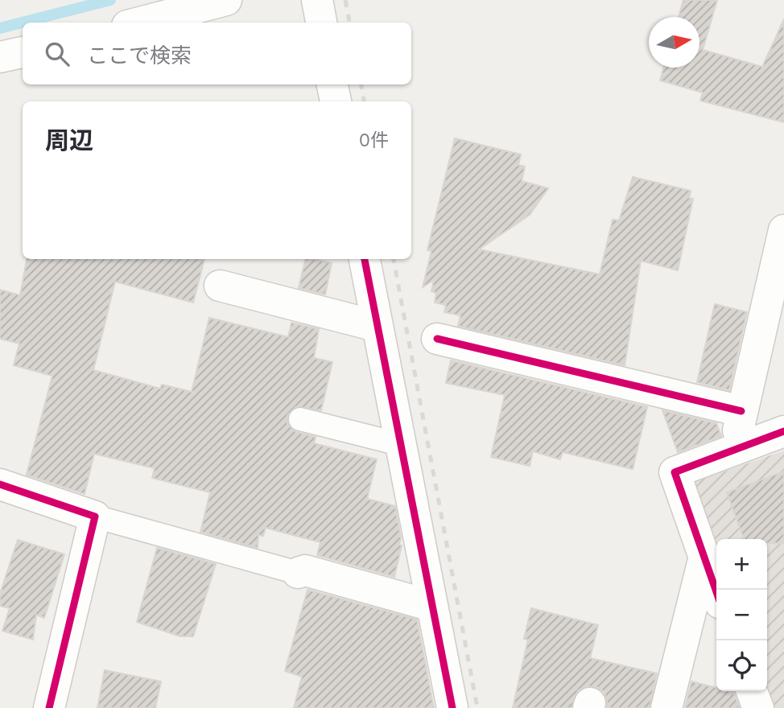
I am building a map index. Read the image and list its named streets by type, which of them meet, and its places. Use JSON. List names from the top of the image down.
{
  "north": "right",
  "page": {
    "search": "ここで検索",
    "heading": ["周辺", "0件"],
    "map_buttons": ["+", "−"]
  }
}
